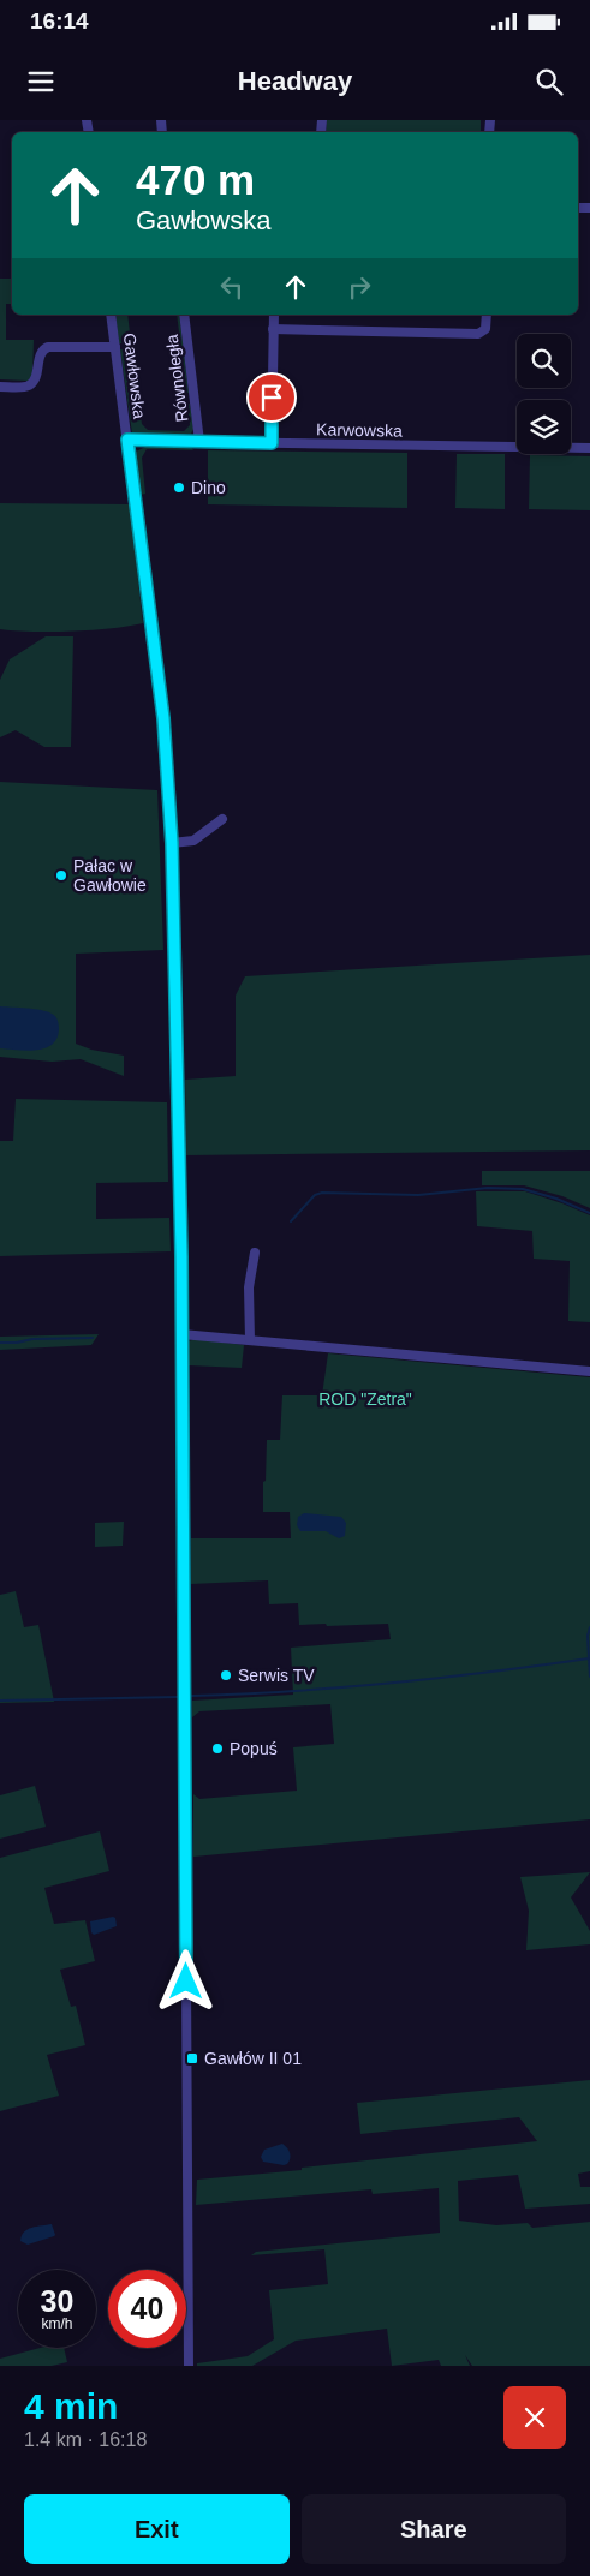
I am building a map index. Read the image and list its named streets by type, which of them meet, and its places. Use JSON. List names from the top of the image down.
{
  "streets": {
    "street": ["Gawłowska", "Równoległa", "Karwowska"]
  },
  "crossings": [
    ["Gawłowska", "Karwowska"],
    ["Równoległa", "Karwowska"]
  ],
  "parks": ["ROD \"Zetra\""],
  "places": {
    "other": [
      "Dino",
      "Pałac w Gawłowie",
      "Serwis TV",
      "Popuś"
    ],
    "transit": ["Gawłów II 01"]
  },
  "page": {
    "status": "16:14",
    "header": "Headway",
    "turn": ["470 m", "Gawłowska"],
    "speed": "30 km/h",
    "limit": "40",
    "heading": ["4 min", "1.4 km · 16:18"],
    "buttons": ["Exit", "Share"]
  }
}
